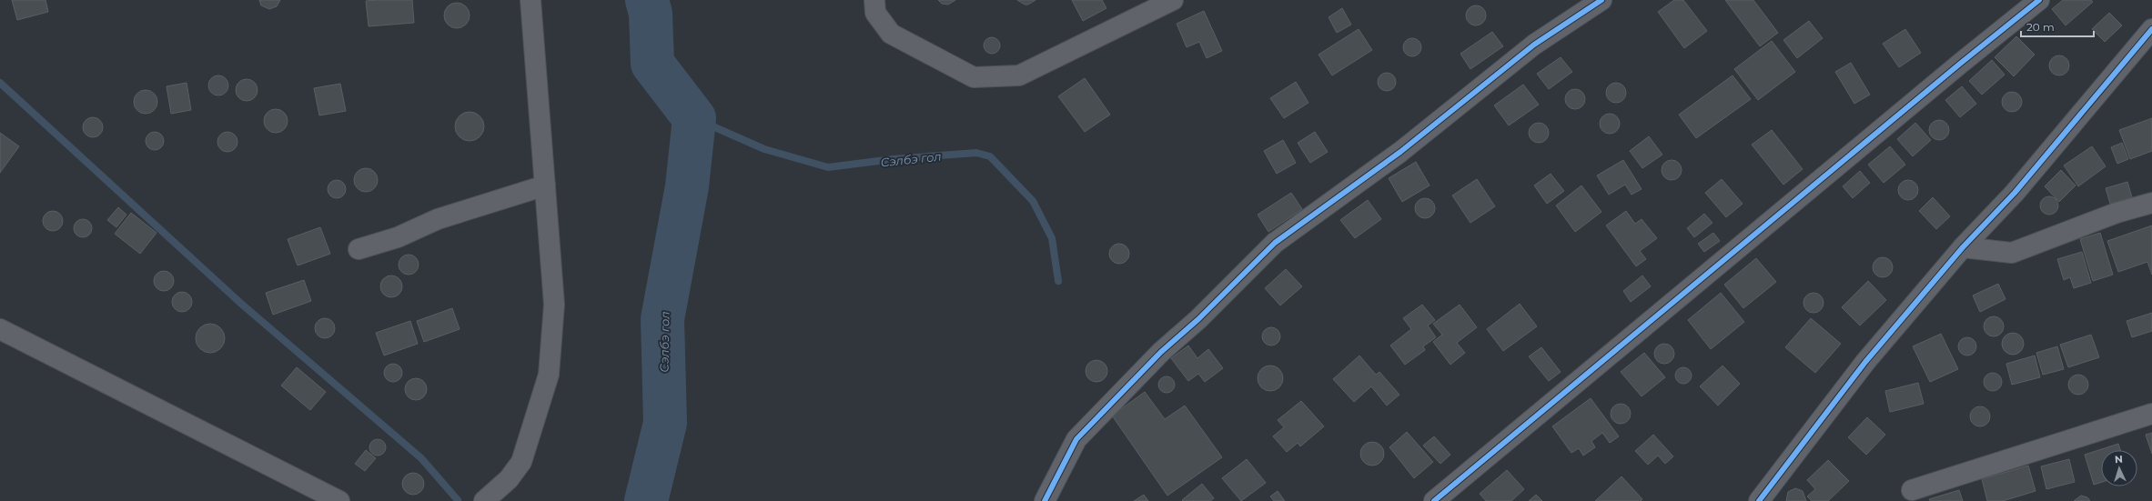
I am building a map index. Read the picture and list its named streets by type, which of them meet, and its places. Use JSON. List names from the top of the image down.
{
  "water": ["Сэлбэ гол"],
  "scale_bar": "20 m",
  "north": "top"
}
